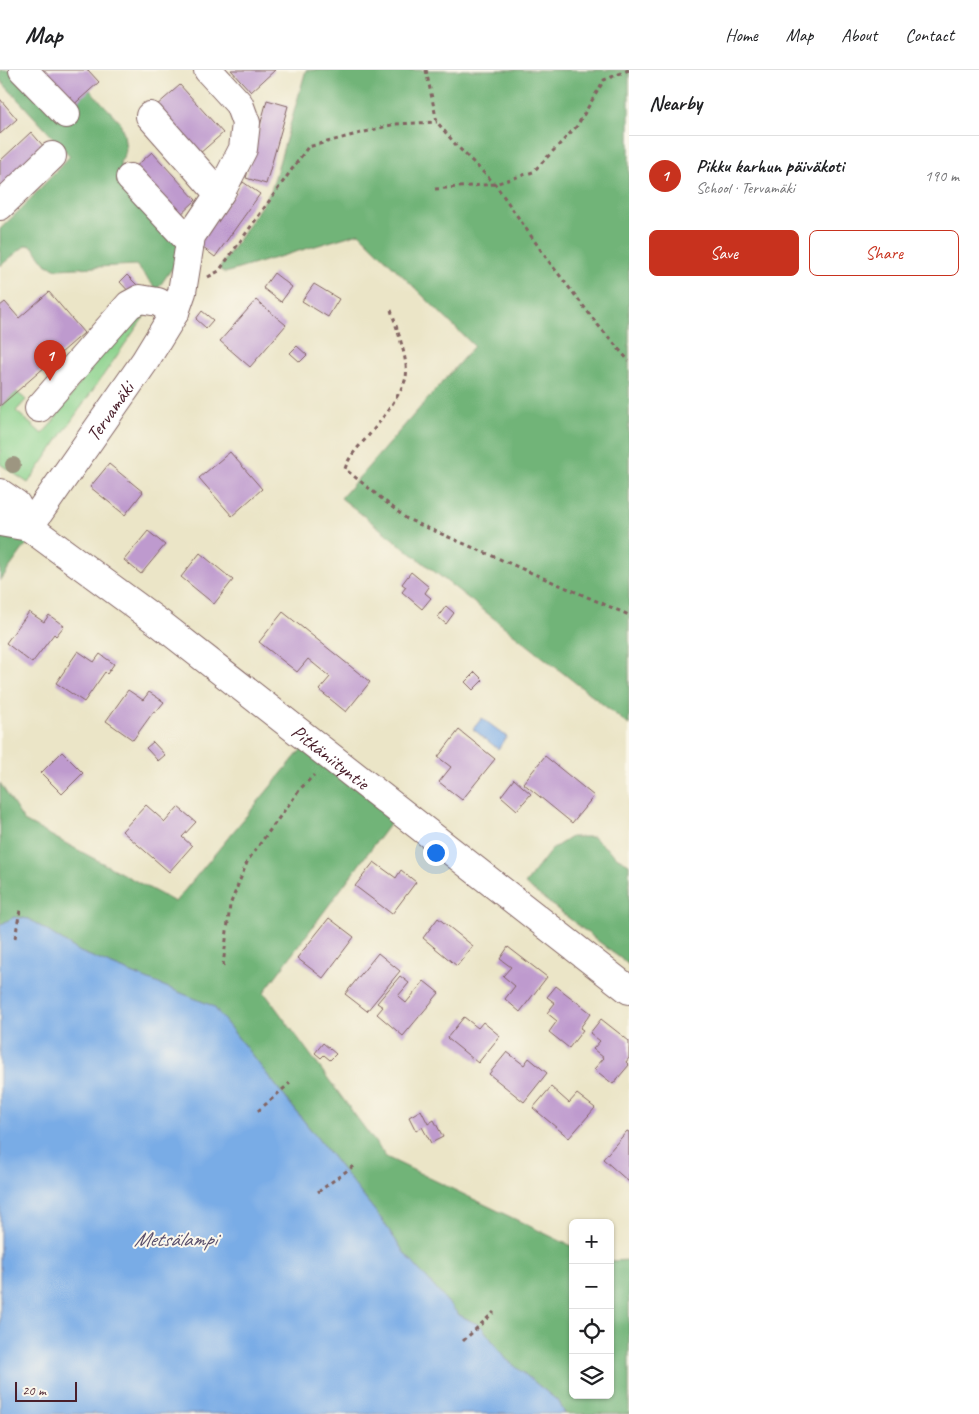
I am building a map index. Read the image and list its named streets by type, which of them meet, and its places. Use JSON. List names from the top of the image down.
{
  "streets": {
    "street": ["Tervamäki", "Pitkäniityntie"]
  },
  "crossings": [
    ["Tervamäki", "Pitkäniityntie"]
  ],
  "water": ["Metsälampi"],
  "scale_bar": "20 m",
  "page": {
    "header": "Map",
    "nav": [
      "Home",
      "Map",
      "About",
      "Contact"
    ],
    "heading": "Nearby",
    "list": [
      {
        "mark": "1",
        "name": "Pikku karhun päiväkoti",
        "note": "School · Tervamäki",
        "value": "190 m"
      }
    ],
    "buttons": ["Save", "Share"],
    "pins": "1",
    "map_buttons": ["+", "−"],
    "scale": "20 m"
  }
}
